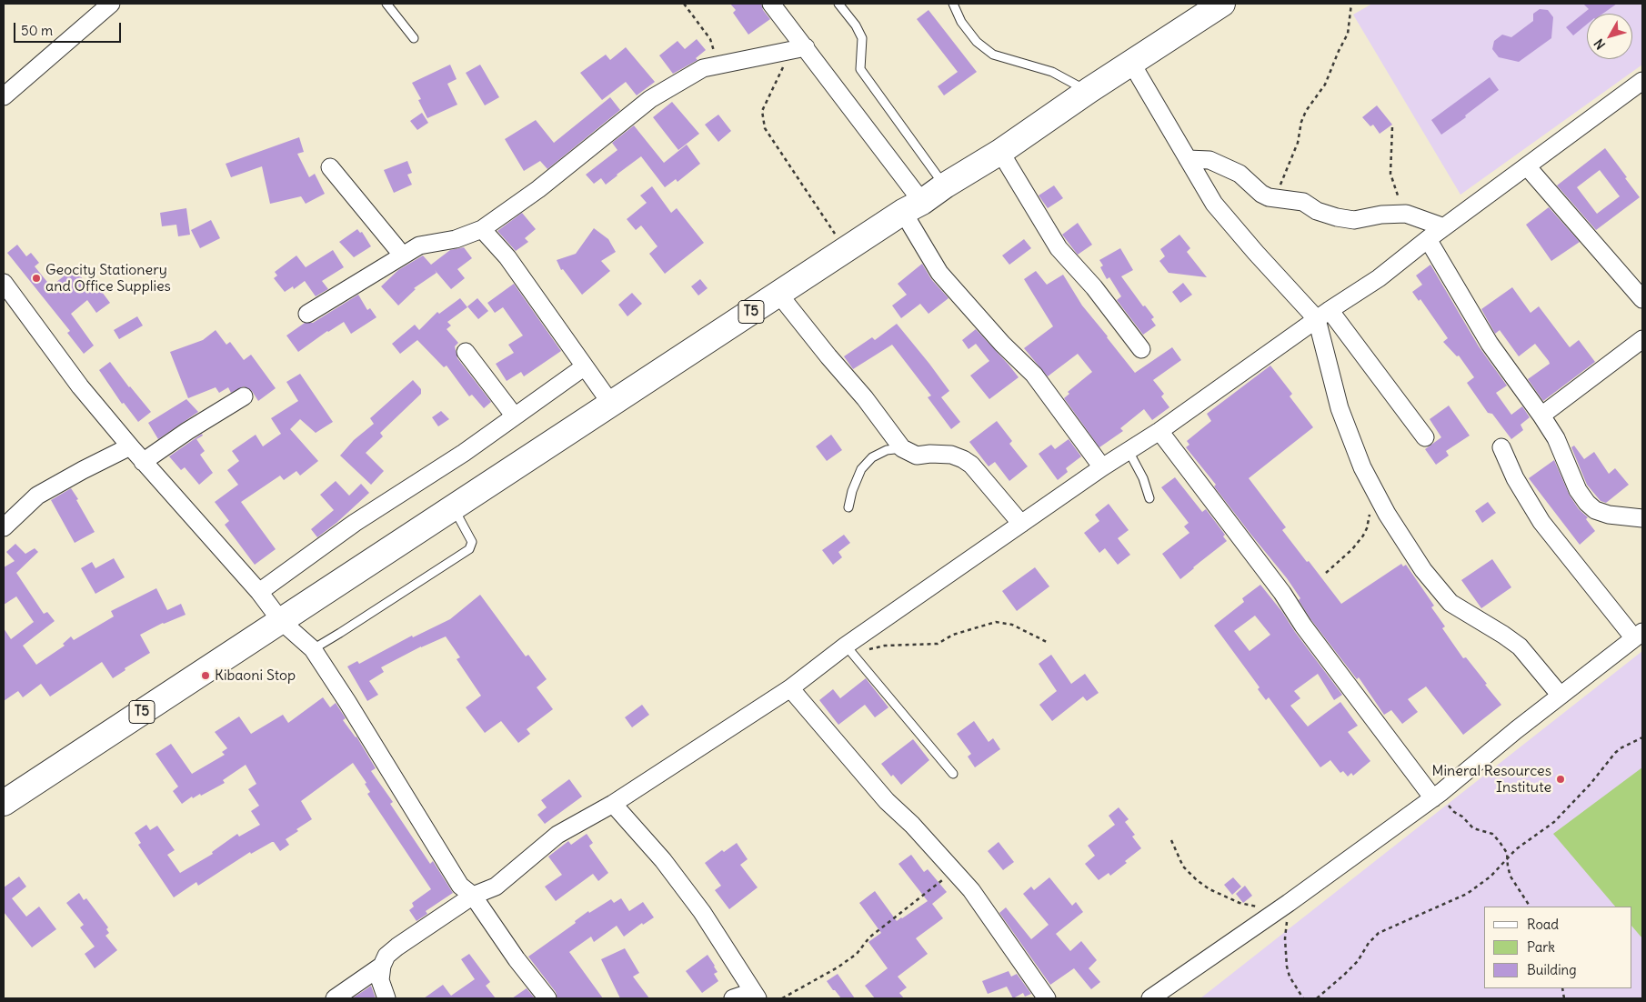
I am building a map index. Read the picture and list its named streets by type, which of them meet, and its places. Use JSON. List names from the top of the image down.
{
  "streets": {
    "highway": ["T5"]
  },
  "places": ["Geocity Stationery and Office Supplies", "Kibaoni Stop", "Mineral Resources Institute"],
  "legend": ["Road", "Park", "Building"],
  "scale_bar": "50 m",
  "north": "bottom left"
}
